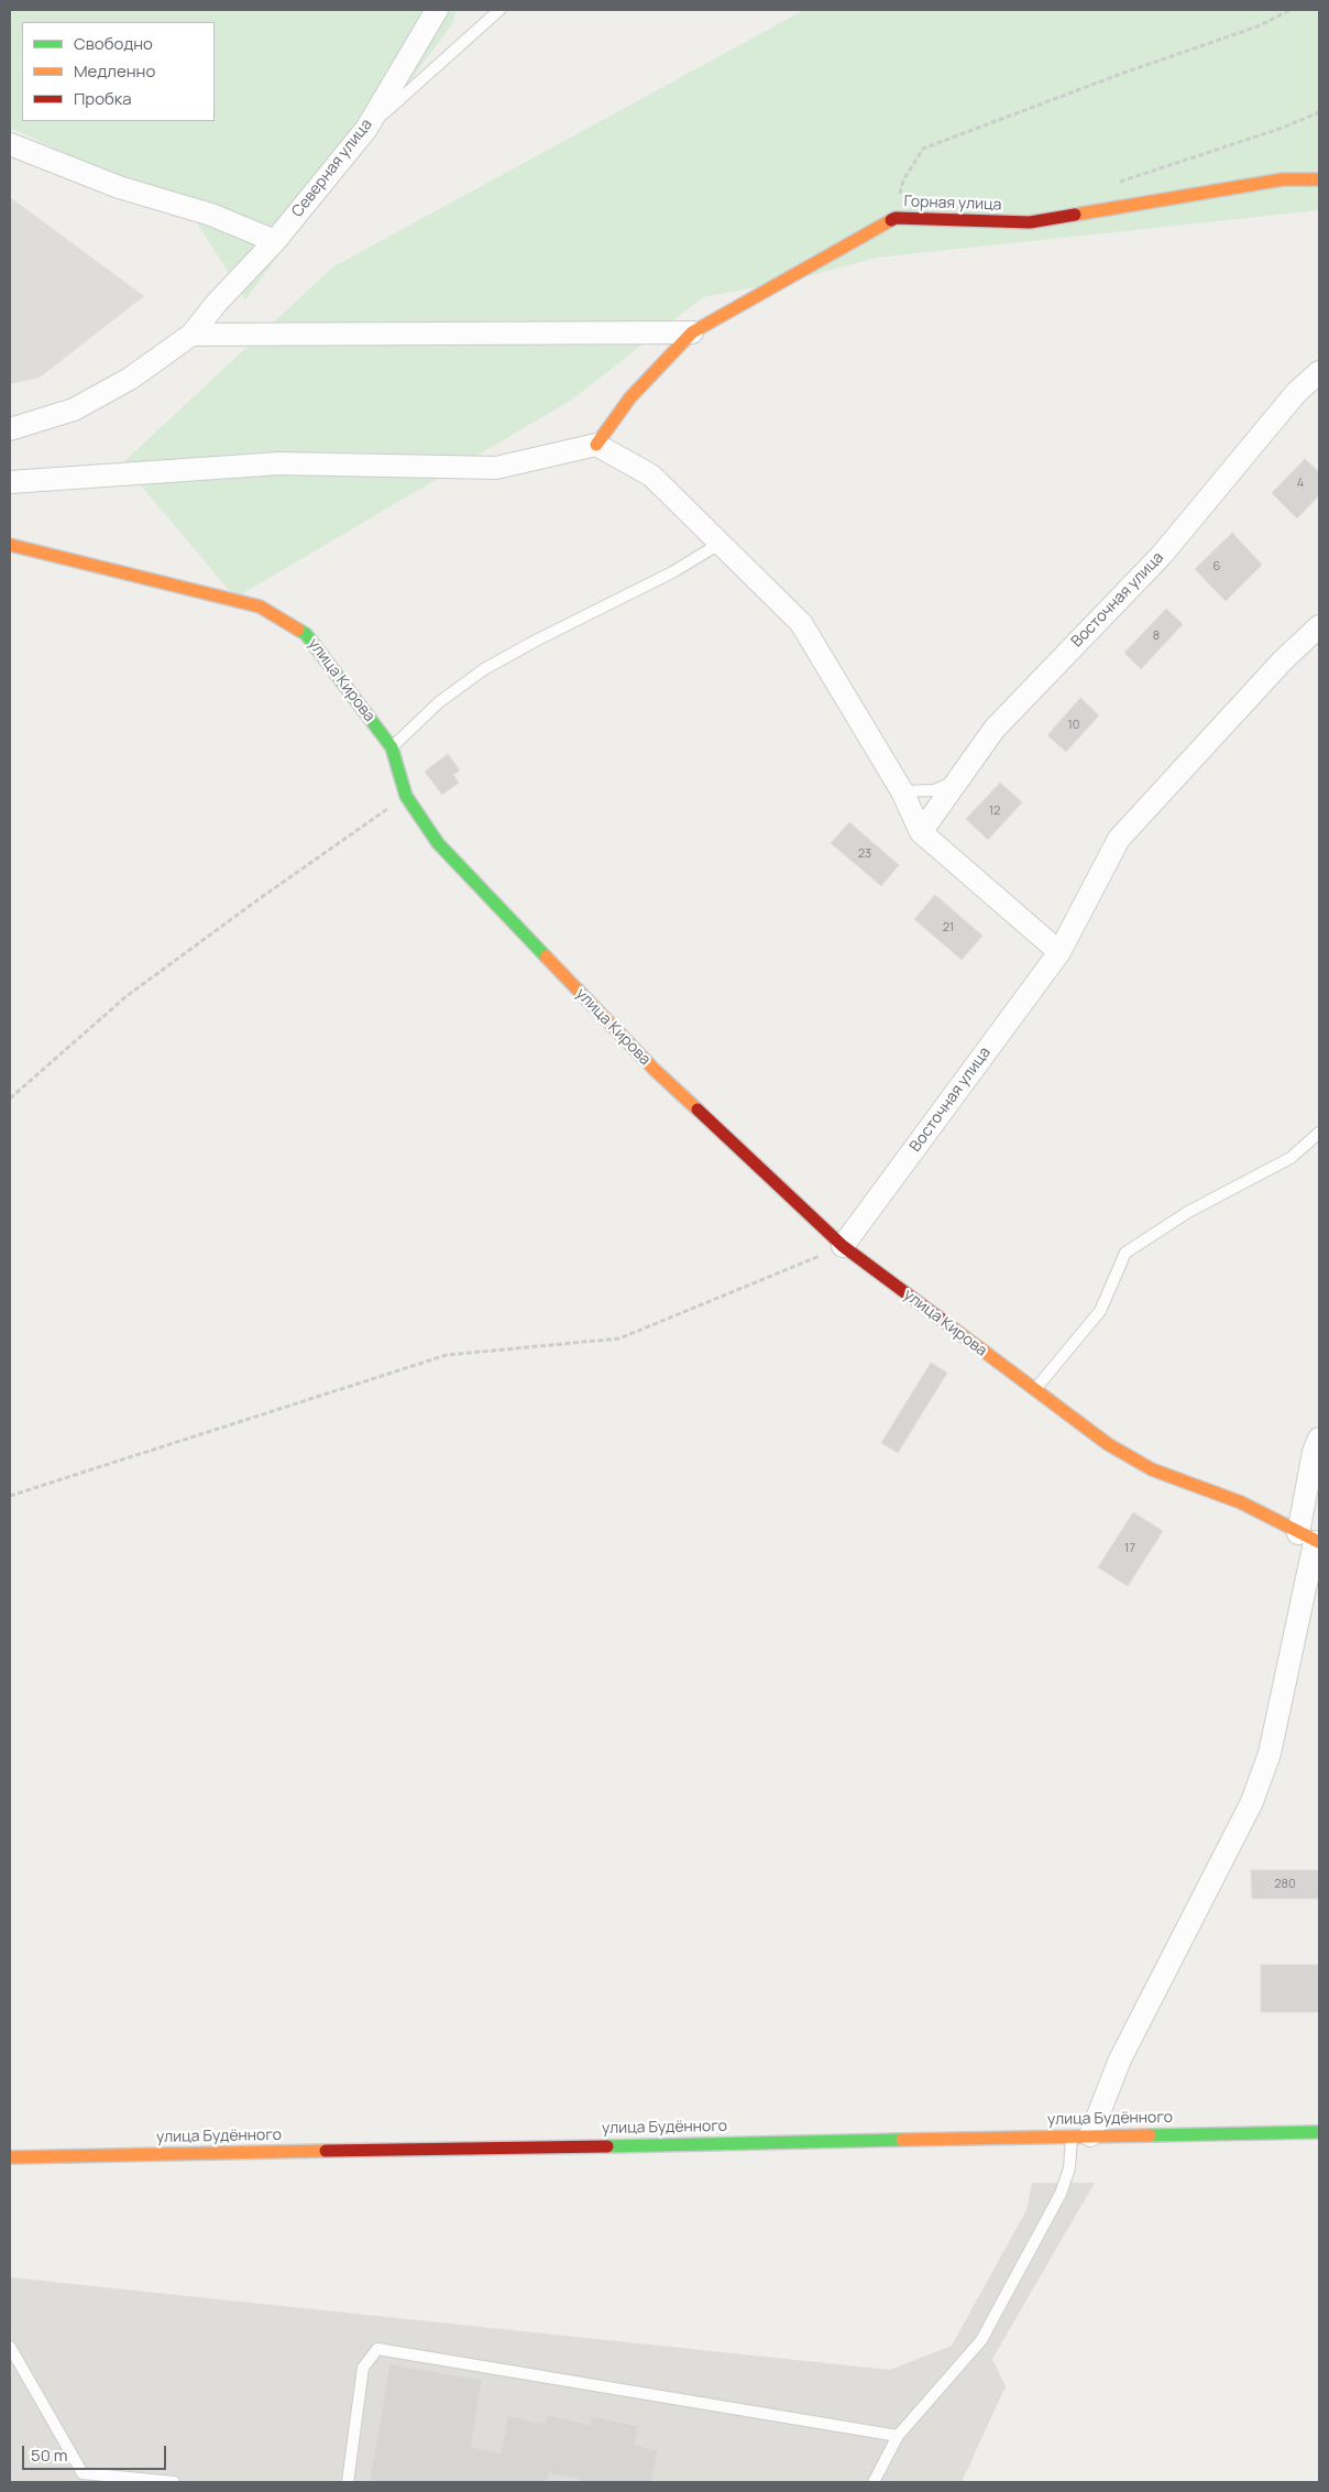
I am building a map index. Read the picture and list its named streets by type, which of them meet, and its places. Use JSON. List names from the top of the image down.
{
  "streets": {
    "street": [
      "Северная улица",
      "Горная улица",
      "Восточная улица",
      "улица Кирова",
      "улица Будённого"
    ]
  },
  "crossings": [
    ["Восточная улица", "улица Кирова"]
  ],
  "house_numbers": [
    "4",
    "6",
    "8",
    "10",
    "12",
    "23",
    "21",
    "17",
    "280"
  ],
  "legend": ["Свободно", "Медленно", "Пробка"],
  "scale_bar": "50 m"
}
